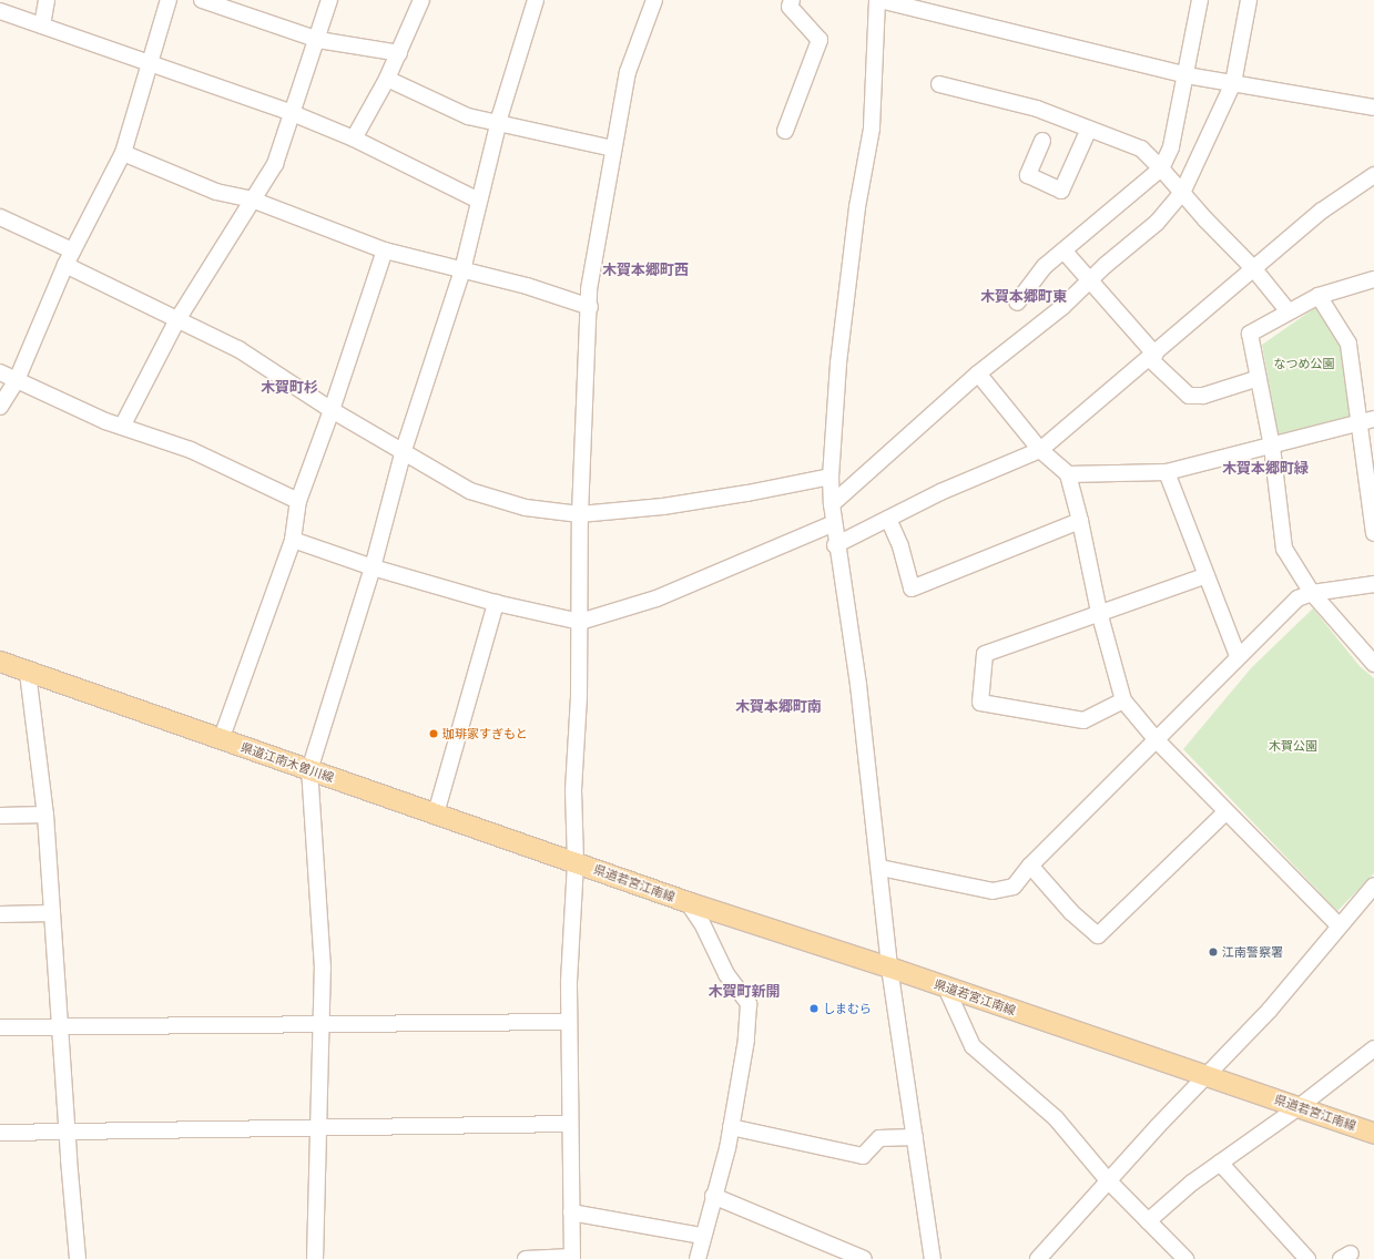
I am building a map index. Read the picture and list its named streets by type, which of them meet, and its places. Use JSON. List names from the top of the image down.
{
  "streets": {
    "main road": ["県道江南木曽川線", "県道若宮江南線"]
  },
  "crossings": [
    ["県道江南木曽川線", "県道若宮江南線"]
  ],
  "districts": [
    "木賀本郷町西",
    "木賀本郷町東",
    "木賀町杉",
    "木賀本郷町緑",
    "木賀本郷町南",
    "木賀町新開"
  ],
  "parks": ["なつめ公園", "木賀公園"],
  "places": ["珈琲家すぎもと", "江南警察署", "しまむら"]
}
